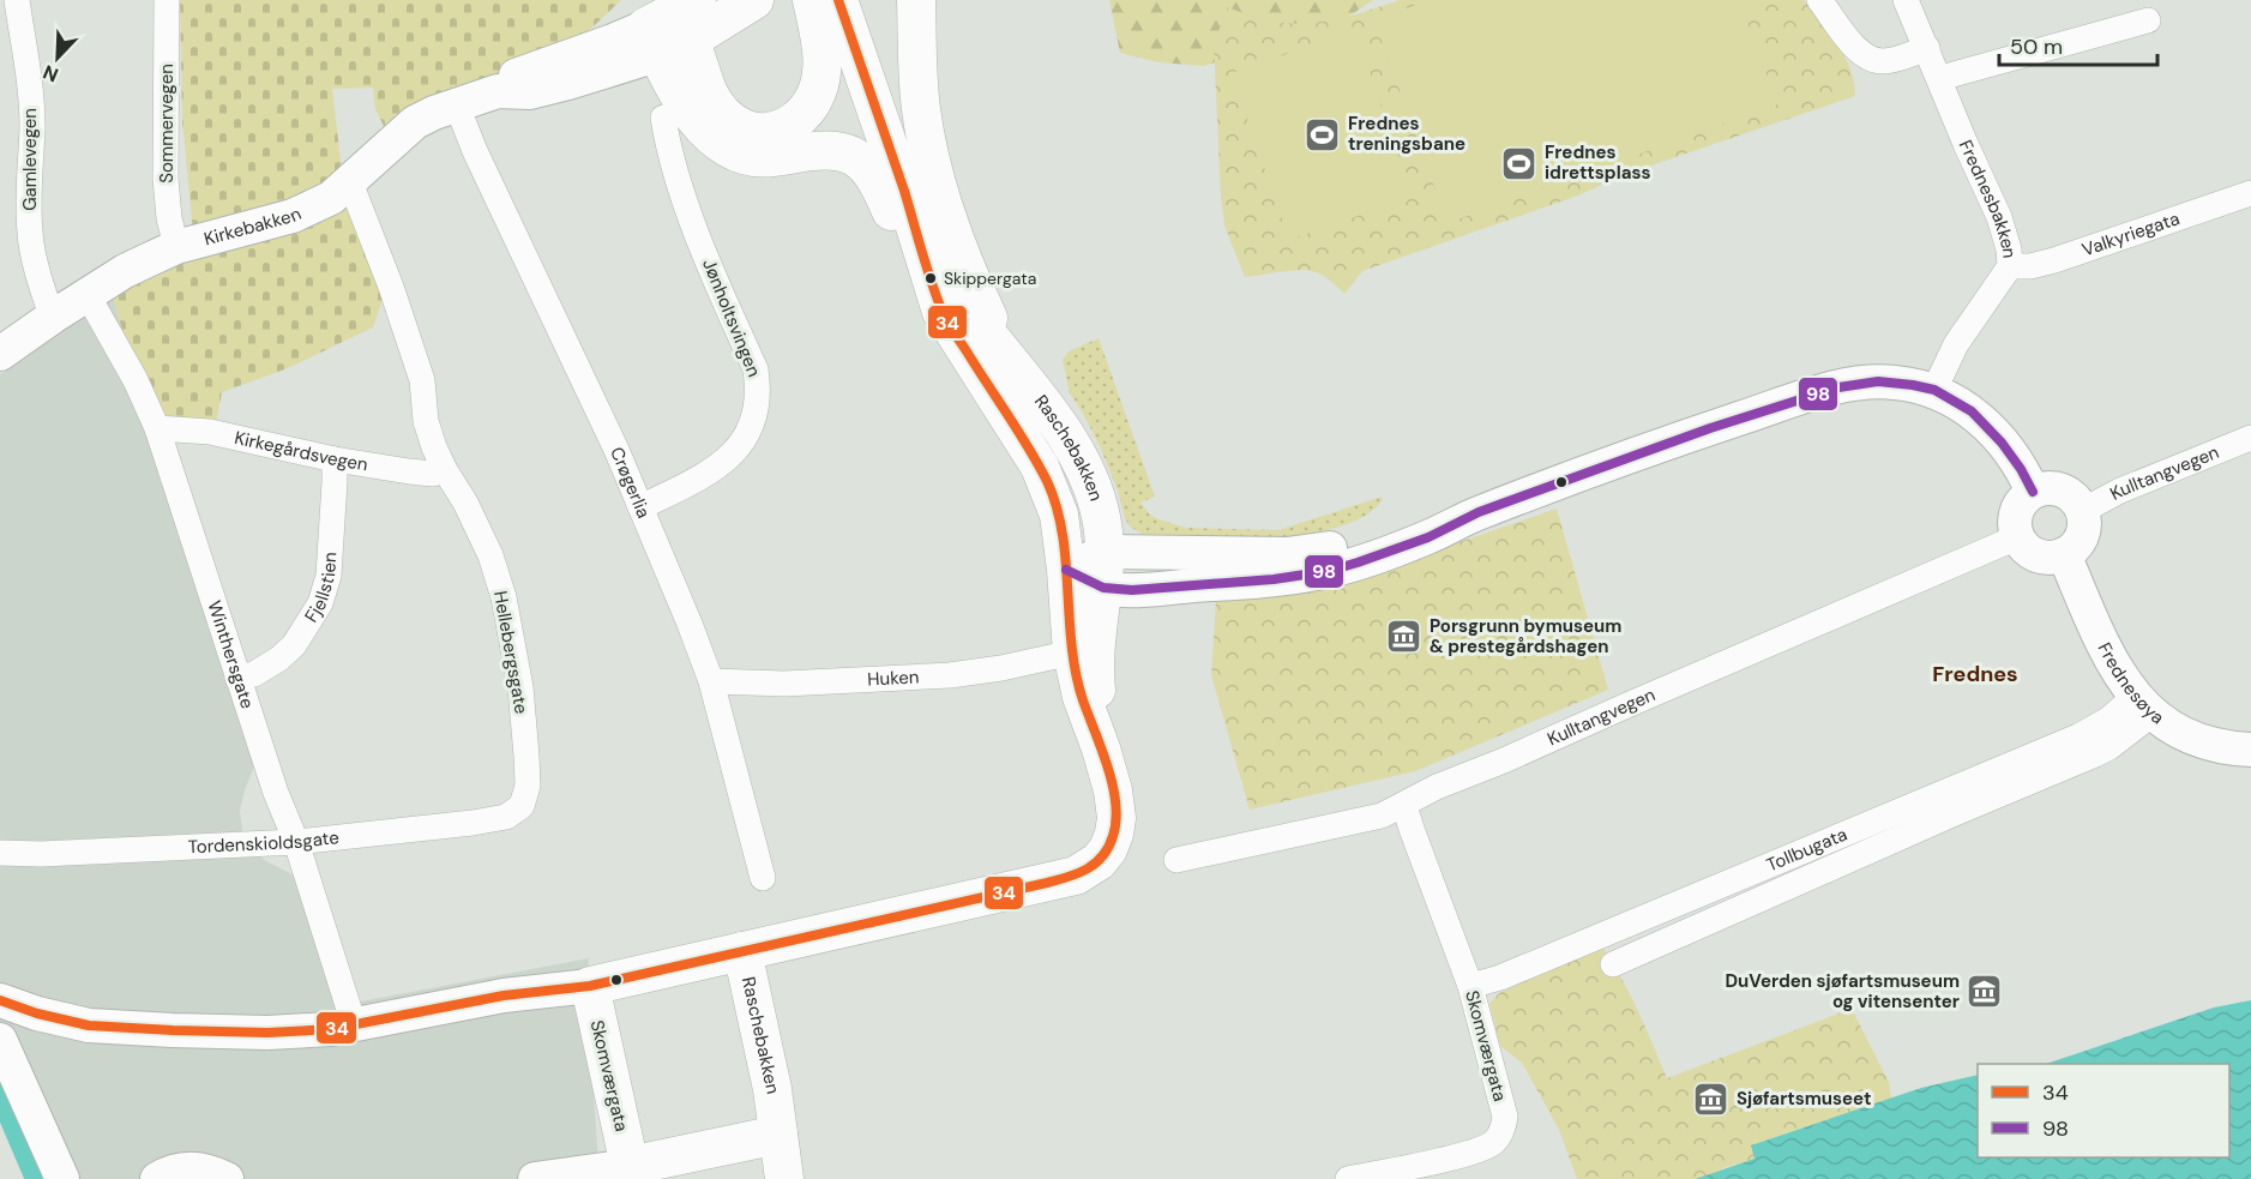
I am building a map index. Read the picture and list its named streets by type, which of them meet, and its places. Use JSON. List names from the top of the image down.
{
  "streets": {
    "main road": ["Raschebakken", "Skomværgata"],
    "street": [
      "Sommervegen",
      "Gamlevegen",
      "Frednesbakken",
      "Kirkebakken",
      "Valkyriegata",
      "Jønholtsvingen",
      "Kirkegårdsvegen",
      "Kulltangvegen",
      "Crøgerlia",
      "Fjellstien",
      "Hellebergsgate",
      "Winthersgate",
      "Huken",
      "Frednesøya",
      "Tordenskioldsgate",
      "Tollbugata"
    ]
  },
  "crossings": [
    ["Sommervegen", "Kirkebakken"],
    ["Gamlevegen", "Kirkebakken"],
    ["Frednesbakken", "Valkyriegata"],
    ["Kirkebakken", "Crøgerlia"],
    ["Kirkebakken", "Hellebergsgate"],
    ["Kirkebakken", "Winthersgate"],
    ["Jønholtsvingen", "Crøgerlia"],
    ["Raschebakken", "Huken"],
    ["Kirkegårdsvegen", "Fjellstien"],
    ["Kirkegårdsvegen", "Hellebergsgate"],
    ["Kirkegårdsvegen", "Winthersgate"],
    ["Kulltangvegen", "Frednesøya"],
    ["Kulltangvegen", "Skomværgata"],
    ["Crøgerlia", "Huken"],
    ["Fjellstien", "Winthersgate"],
    ["Hellebergsgate", "Tordenskioldsgate"],
    ["Winthersgate", "Tordenskioldsgate"],
    ["Frednesøya", "Tollbugata"],
    ["Tollbugata", "Skomværgata"]
  ],
  "districts": ["Frednes"],
  "places": {
    "sports": ["Frednes treningsbane", "Frednes idrettsplass"],
    "other": ["Skippergata"],
    "museum": ["Porsgrunn bymuseum & prestegårdshagen", "DuVerden sjøfartsmuseum og vitensenter", "Sjøfartsmuseet"]
  },
  "lines": ["transit line 34", "transit line 98"],
  "legend": ["34", "98"],
  "scale_bar": "50 m",
  "north": "bottom left"
}
